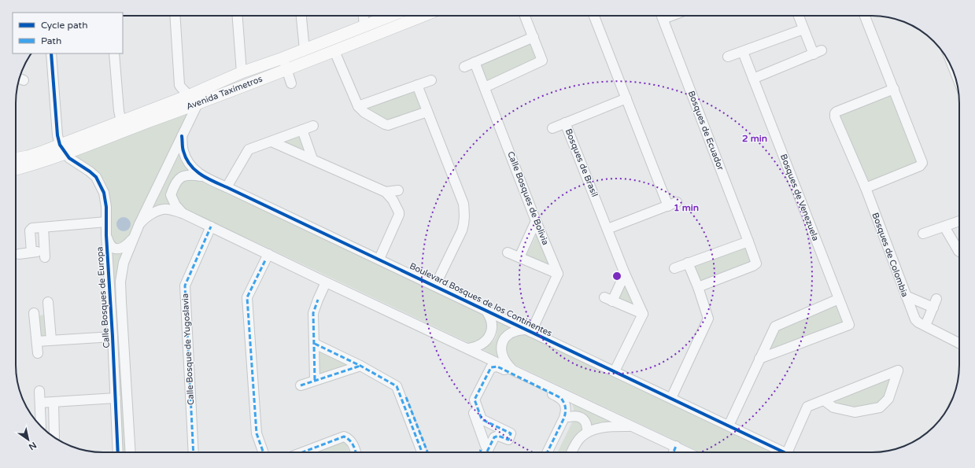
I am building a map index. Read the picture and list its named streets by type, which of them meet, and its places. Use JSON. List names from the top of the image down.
{
  "streets": {
    "main road": ["Avenida Taxímetros"],
    "street": [
      "Bosques de Ecuador",
      "Bosques de Brasil",
      "Bosques de Venezuela",
      "Calle Bosques de Bolivia",
      "Bosques de Colombia",
      "Calle Bosques de Europa",
      "Boulevard Bosques de los Continentes",
      "Calle Bosque de Yugoslavia"
    ]
  },
  "crossings": [
    ["Avenida Taxímetros", "Calle Bosques de Europa"],
    ["Calle Bosques de Europa", "Boulevard Bosques de los Continentes"]
  ],
  "legend": ["Cycle path", "Path"],
  "north": "bottom right",
  "rings": ["2 min", "1 min"]
}
